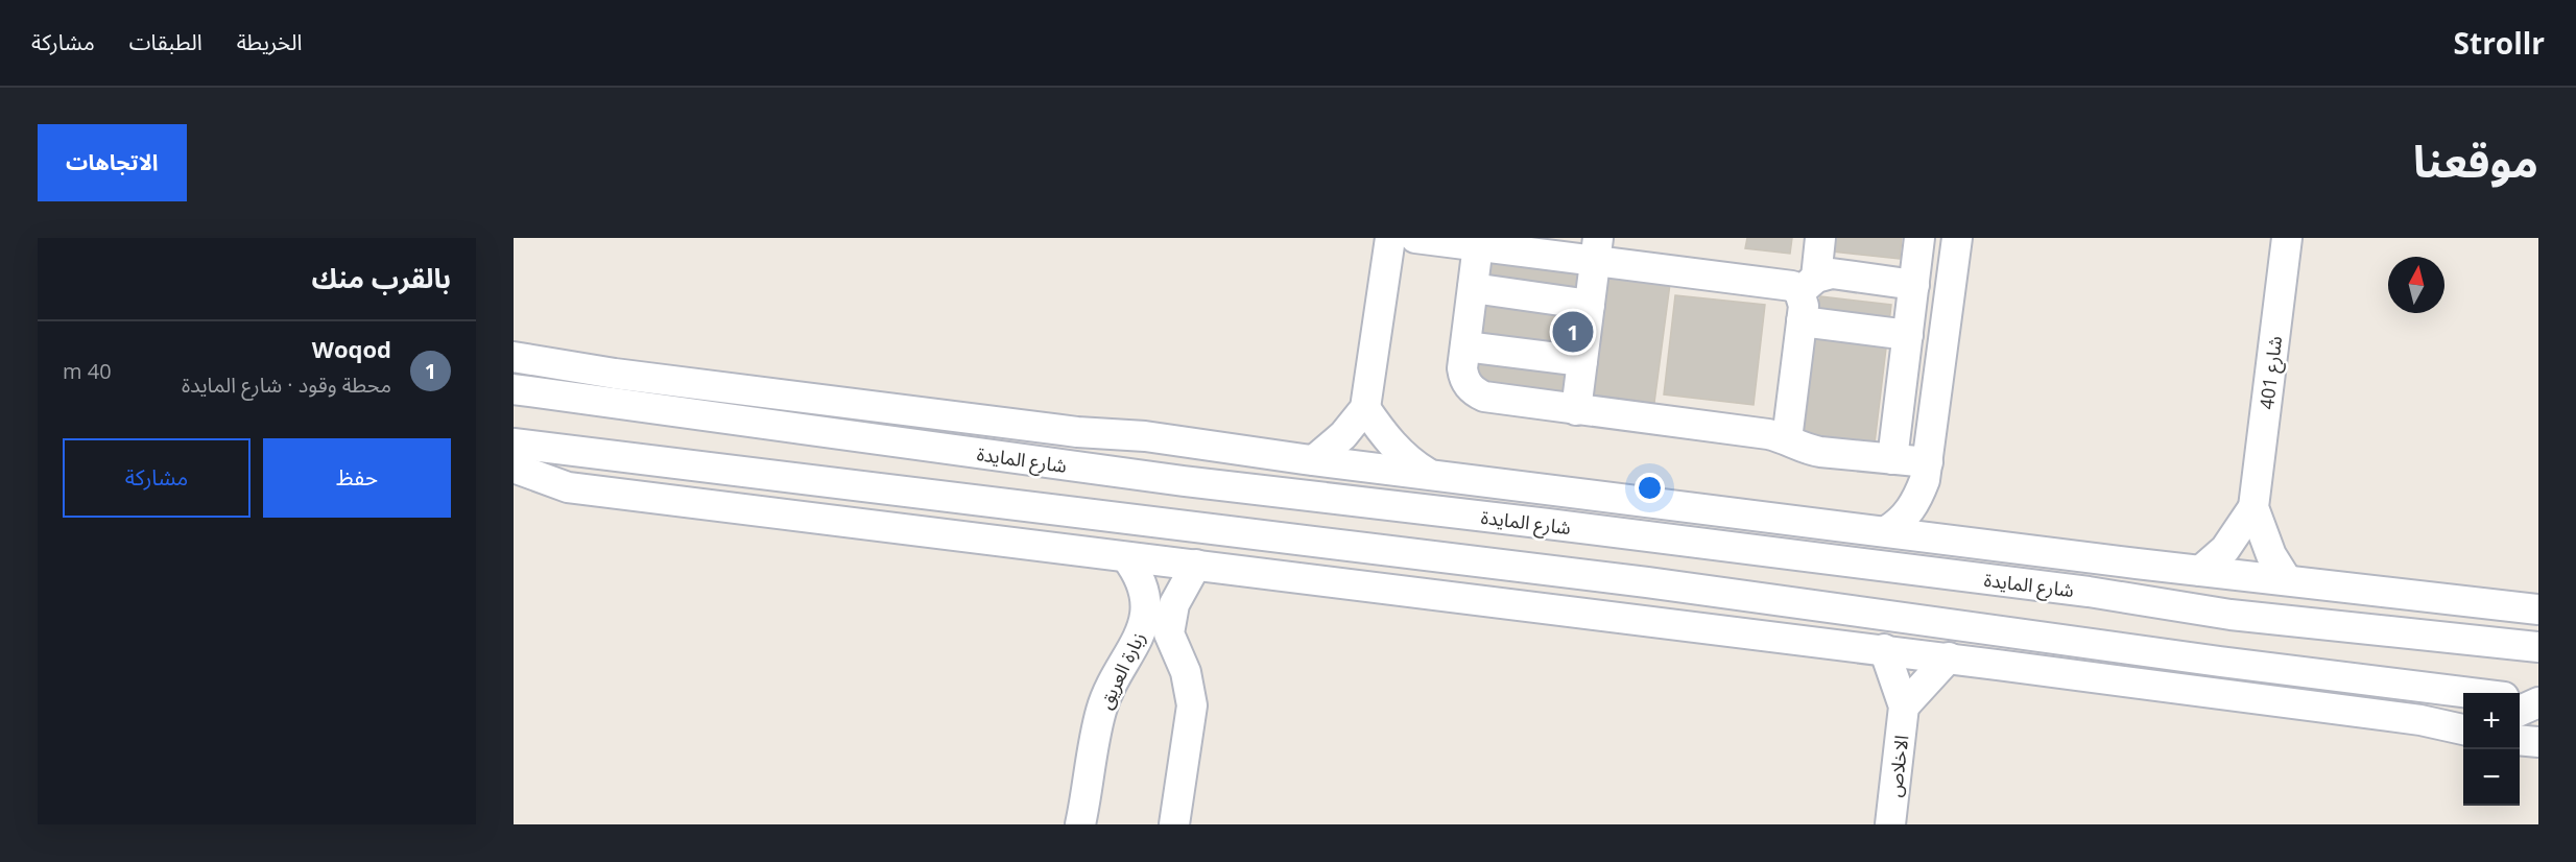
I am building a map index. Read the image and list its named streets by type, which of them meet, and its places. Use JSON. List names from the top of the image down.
{
  "streets": {
    "street": [
      "شارع 401",
      "شارع المايدة",
      "زبارة العريق",
      "الاخلاص"
    ]
  },
  "crossings": [
    ["شارع 401", "شارع المايدة"]
  ],
  "north": "top",
  "page": {
    "header": "Strollr",
    "nav": ["الخريطة", "الطبقات", "مشاركة"],
    "title": "موقعنا",
    "buttons": [
      "الاتجاهات",
      ["حفظ", "مشاركة"]
    ],
    "heading": "بالقرب منك",
    "pins": "1",
    "list": [
      {
        "mark": "1",
        "name": "Woqod",
        "note": "محطة وقود · شارع المايدة",
        "value": "40 m"
      }
    ],
    "map_buttons": ["+", "−"]
  }
}
